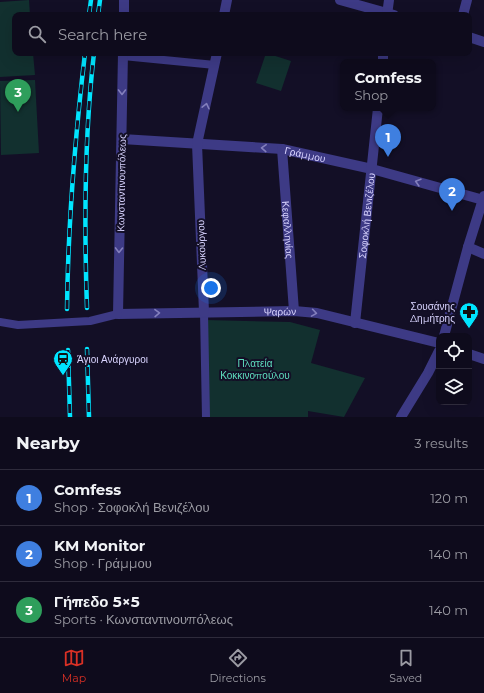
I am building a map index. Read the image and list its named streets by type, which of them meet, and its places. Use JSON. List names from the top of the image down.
{
  "streets": {
    "street": [
      "Γράμμου",
      "Κωνσταντινουπόλεως",
      "Σοφοκλή Βενιζέλου",
      "Κεφαλληνίας",
      "Λυκούργου",
      "Ψαρών"
    ]
  },
  "crossings": [
    ["Γράμμου", "Κωνσταντινουπόλεως"],
    ["Γράμμου", "Σοφοκλή Βενιζέλου"],
    ["Γράμμου", "Κεφαλληνίας"],
    ["Γράμμου", "Λυκούργου"],
    ["Κωνσταντινουπόλεως", "Ψαρών"],
    ["Σοφοκλή Βενιζέλου", "Ψαρών"],
    ["Κεφαλληνίας", "Ψαρών"],
    ["Λυκούργου", "Ψαρών"]
  ],
  "one_way": ["Γράμμου", "Κωνσταντινουπόλεως", "Ψαρών"],
  "parks": ["Πλατεία Κοκκινοπούλου"],
  "places": {
    "pharmacy": ["Σουσάνης Δημήτρης"],
    "station": ["Άγιοι Ανάργυροι"]
  },
  "page": {
    "search": "Search here",
    "popup": ["Comfess", "Shop"],
    "pins": ["3", "1", "2"],
    "heading": ["Nearby", "3 results"],
    "list": [
      {
        "mark": "1",
        "name": "Comfess",
        "note": "Shop · Σοφοκλή Βενιζέλου",
        "value": "120 m"
      },
      {
        "mark": "2",
        "name": "KM Monitor",
        "note": "Shop · Γράμμου",
        "value": "140 m"
      },
      {
        "mark": "3",
        "name": "Γήπεδο 5×5",
        "note": "Sports · Κωνσταντινουπόλεως",
        "value": "140 m"
      }
    ],
    "nav": ["Map", "Directions", "Saved"]
  }
}
